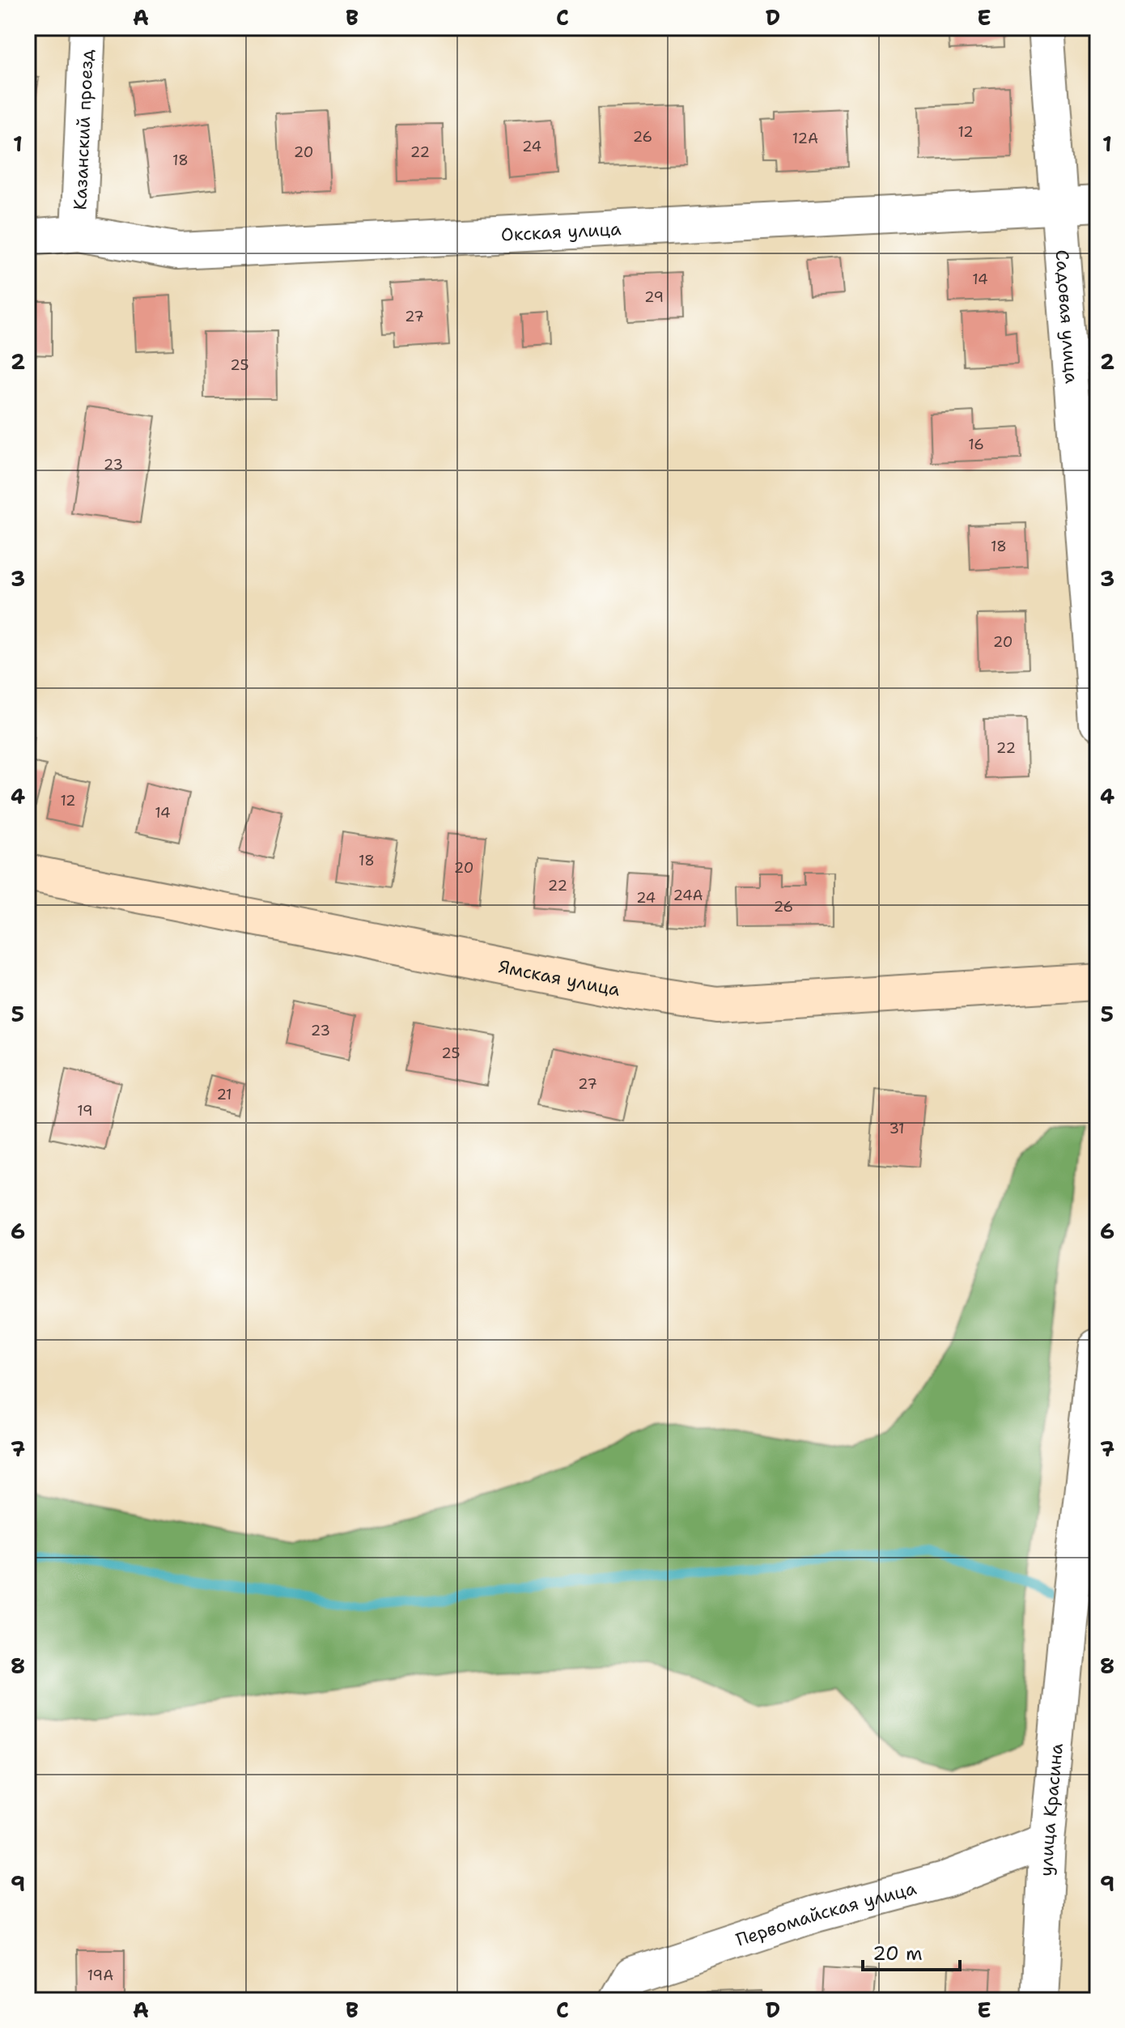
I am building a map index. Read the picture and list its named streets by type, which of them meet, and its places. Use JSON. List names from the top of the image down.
{
  "streets": {
    "street": [
      "Казанский проезд",
      "Окская улица",
      "Садовая улица",
      "Ямская улица",
      "улица Красина",
      "Первомайская улица"
    ]
  },
  "crossings": [
    ["Казанский проезд", "Окская улица"],
    ["Окская улица", "Садовая улица"],
    ["улица Красина", "Первомайская улица"]
  ],
  "house_numbers": [
    "12",
    "26",
    "12А",
    "24",
    "20",
    "22",
    "18",
    "14",
    "29",
    "27",
    "25",
    "16",
    "23",
    "18",
    "20",
    "22",
    "12",
    "14",
    "18",
    "20",
    "22",
    "24А",
    "24",
    "26",
    "23",
    "25",
    "27",
    "21",
    "19",
    "31",
    "19А"
  ],
  "scale_bar": "20 m",
  "grid": {
    "columns": [
      "A",
      "B",
      "C",
      "D",
      "E"
    ],
    "rows": [
      "1",
      "2",
      "3",
      "4",
      "5",
      "6",
      "7",
      "8",
      "9"
    ]
  }
}
